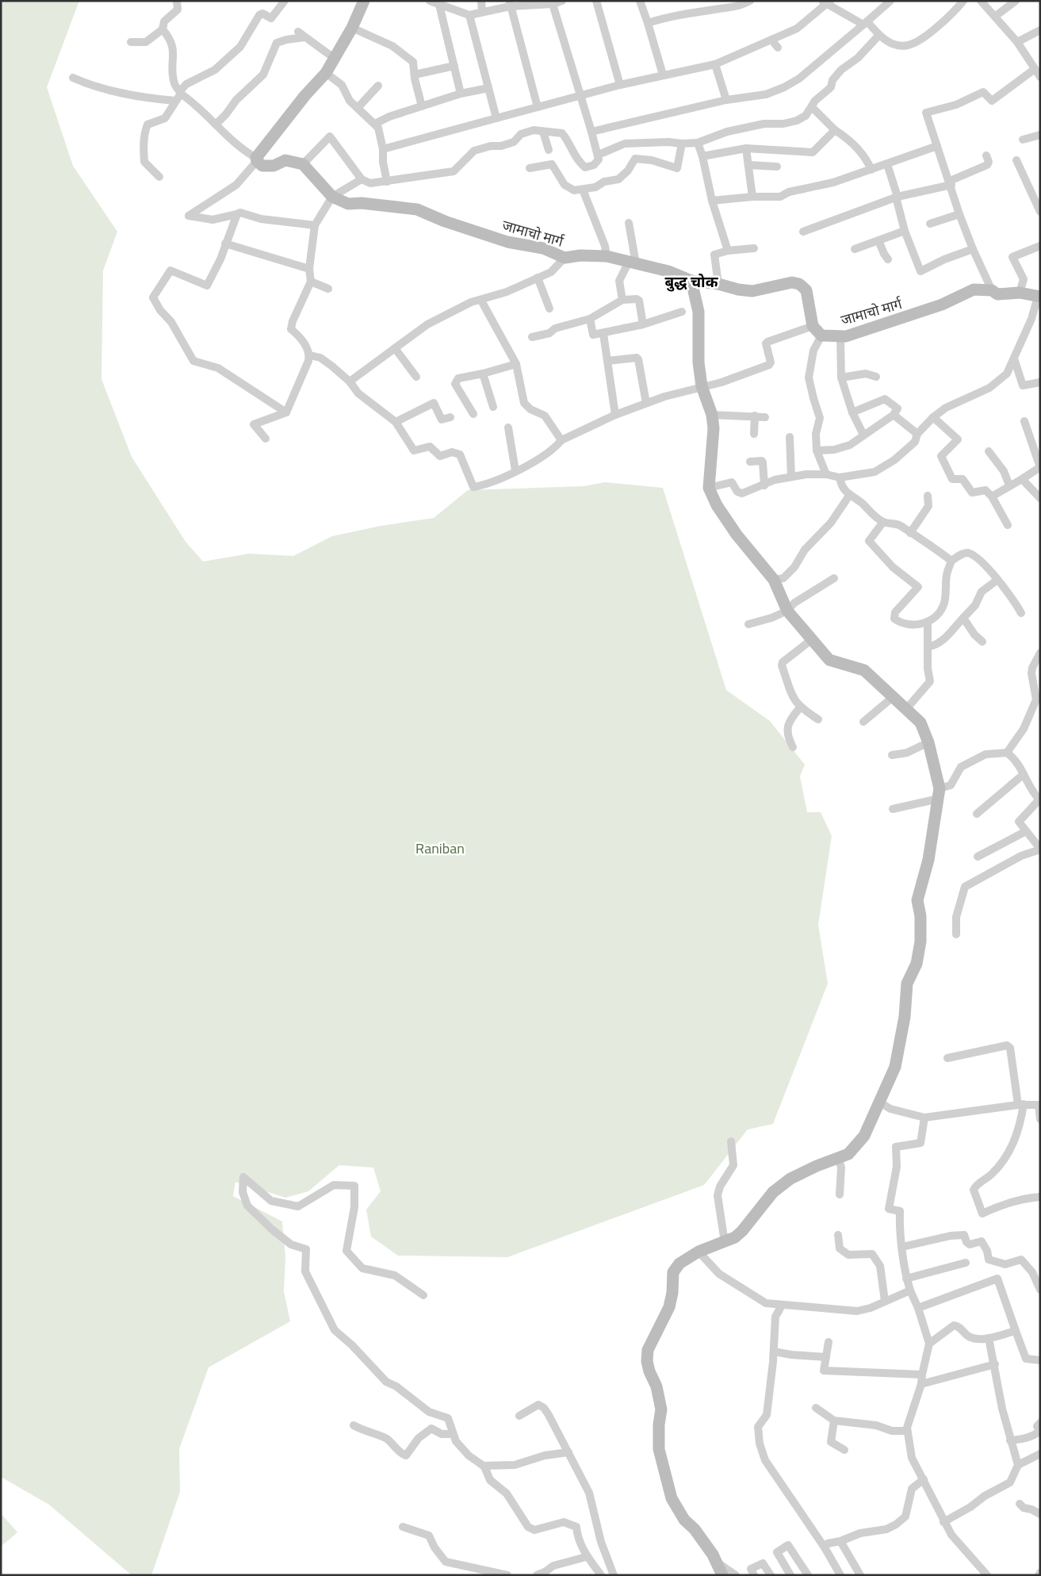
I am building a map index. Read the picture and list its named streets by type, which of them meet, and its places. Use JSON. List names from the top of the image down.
{
  "streets": {
    "street": ["जामाचो मार्ग"]
  },
  "districts": ["बुद्ध चोक"],
  "parks": ["Raniban"]
}
